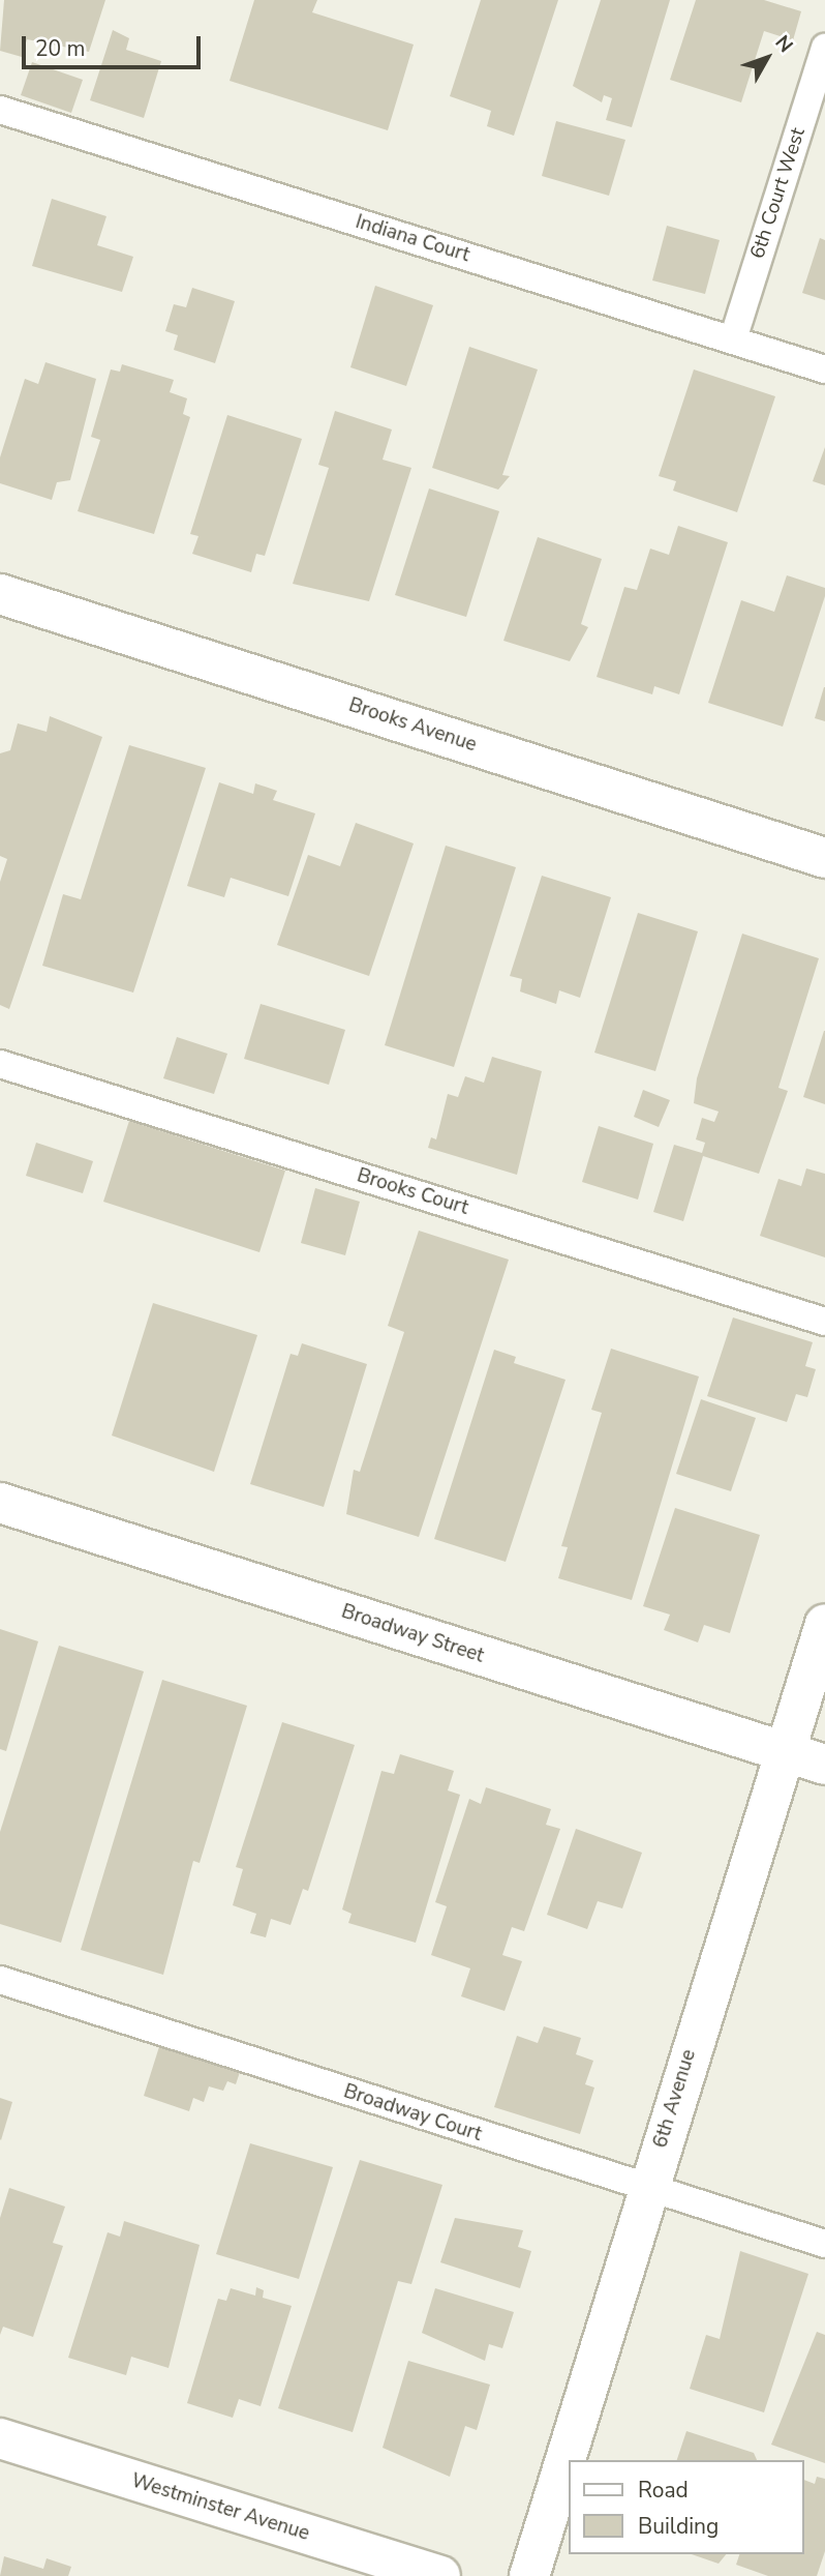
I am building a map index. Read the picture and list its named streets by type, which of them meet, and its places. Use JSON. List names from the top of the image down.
{
  "streets": {
    "street": [
      "Brooks Avenue",
      "Broadway Street",
      "6th Avenue",
      "Westminster Avenue"
    ],
    "lane": [
      "6th Court West",
      "Indiana Court",
      "Brooks Court",
      "Broadway Court"
    ]
  },
  "crossings": [
    ["6th Court West", "Indiana Court"],
    ["Broadway Street", "6th Avenue"],
    ["6th Avenue", "Broadway Court"]
  ],
  "legend": ["Road", "Building"],
  "scale_bar": "20 m",
  "north": "top right"
}
